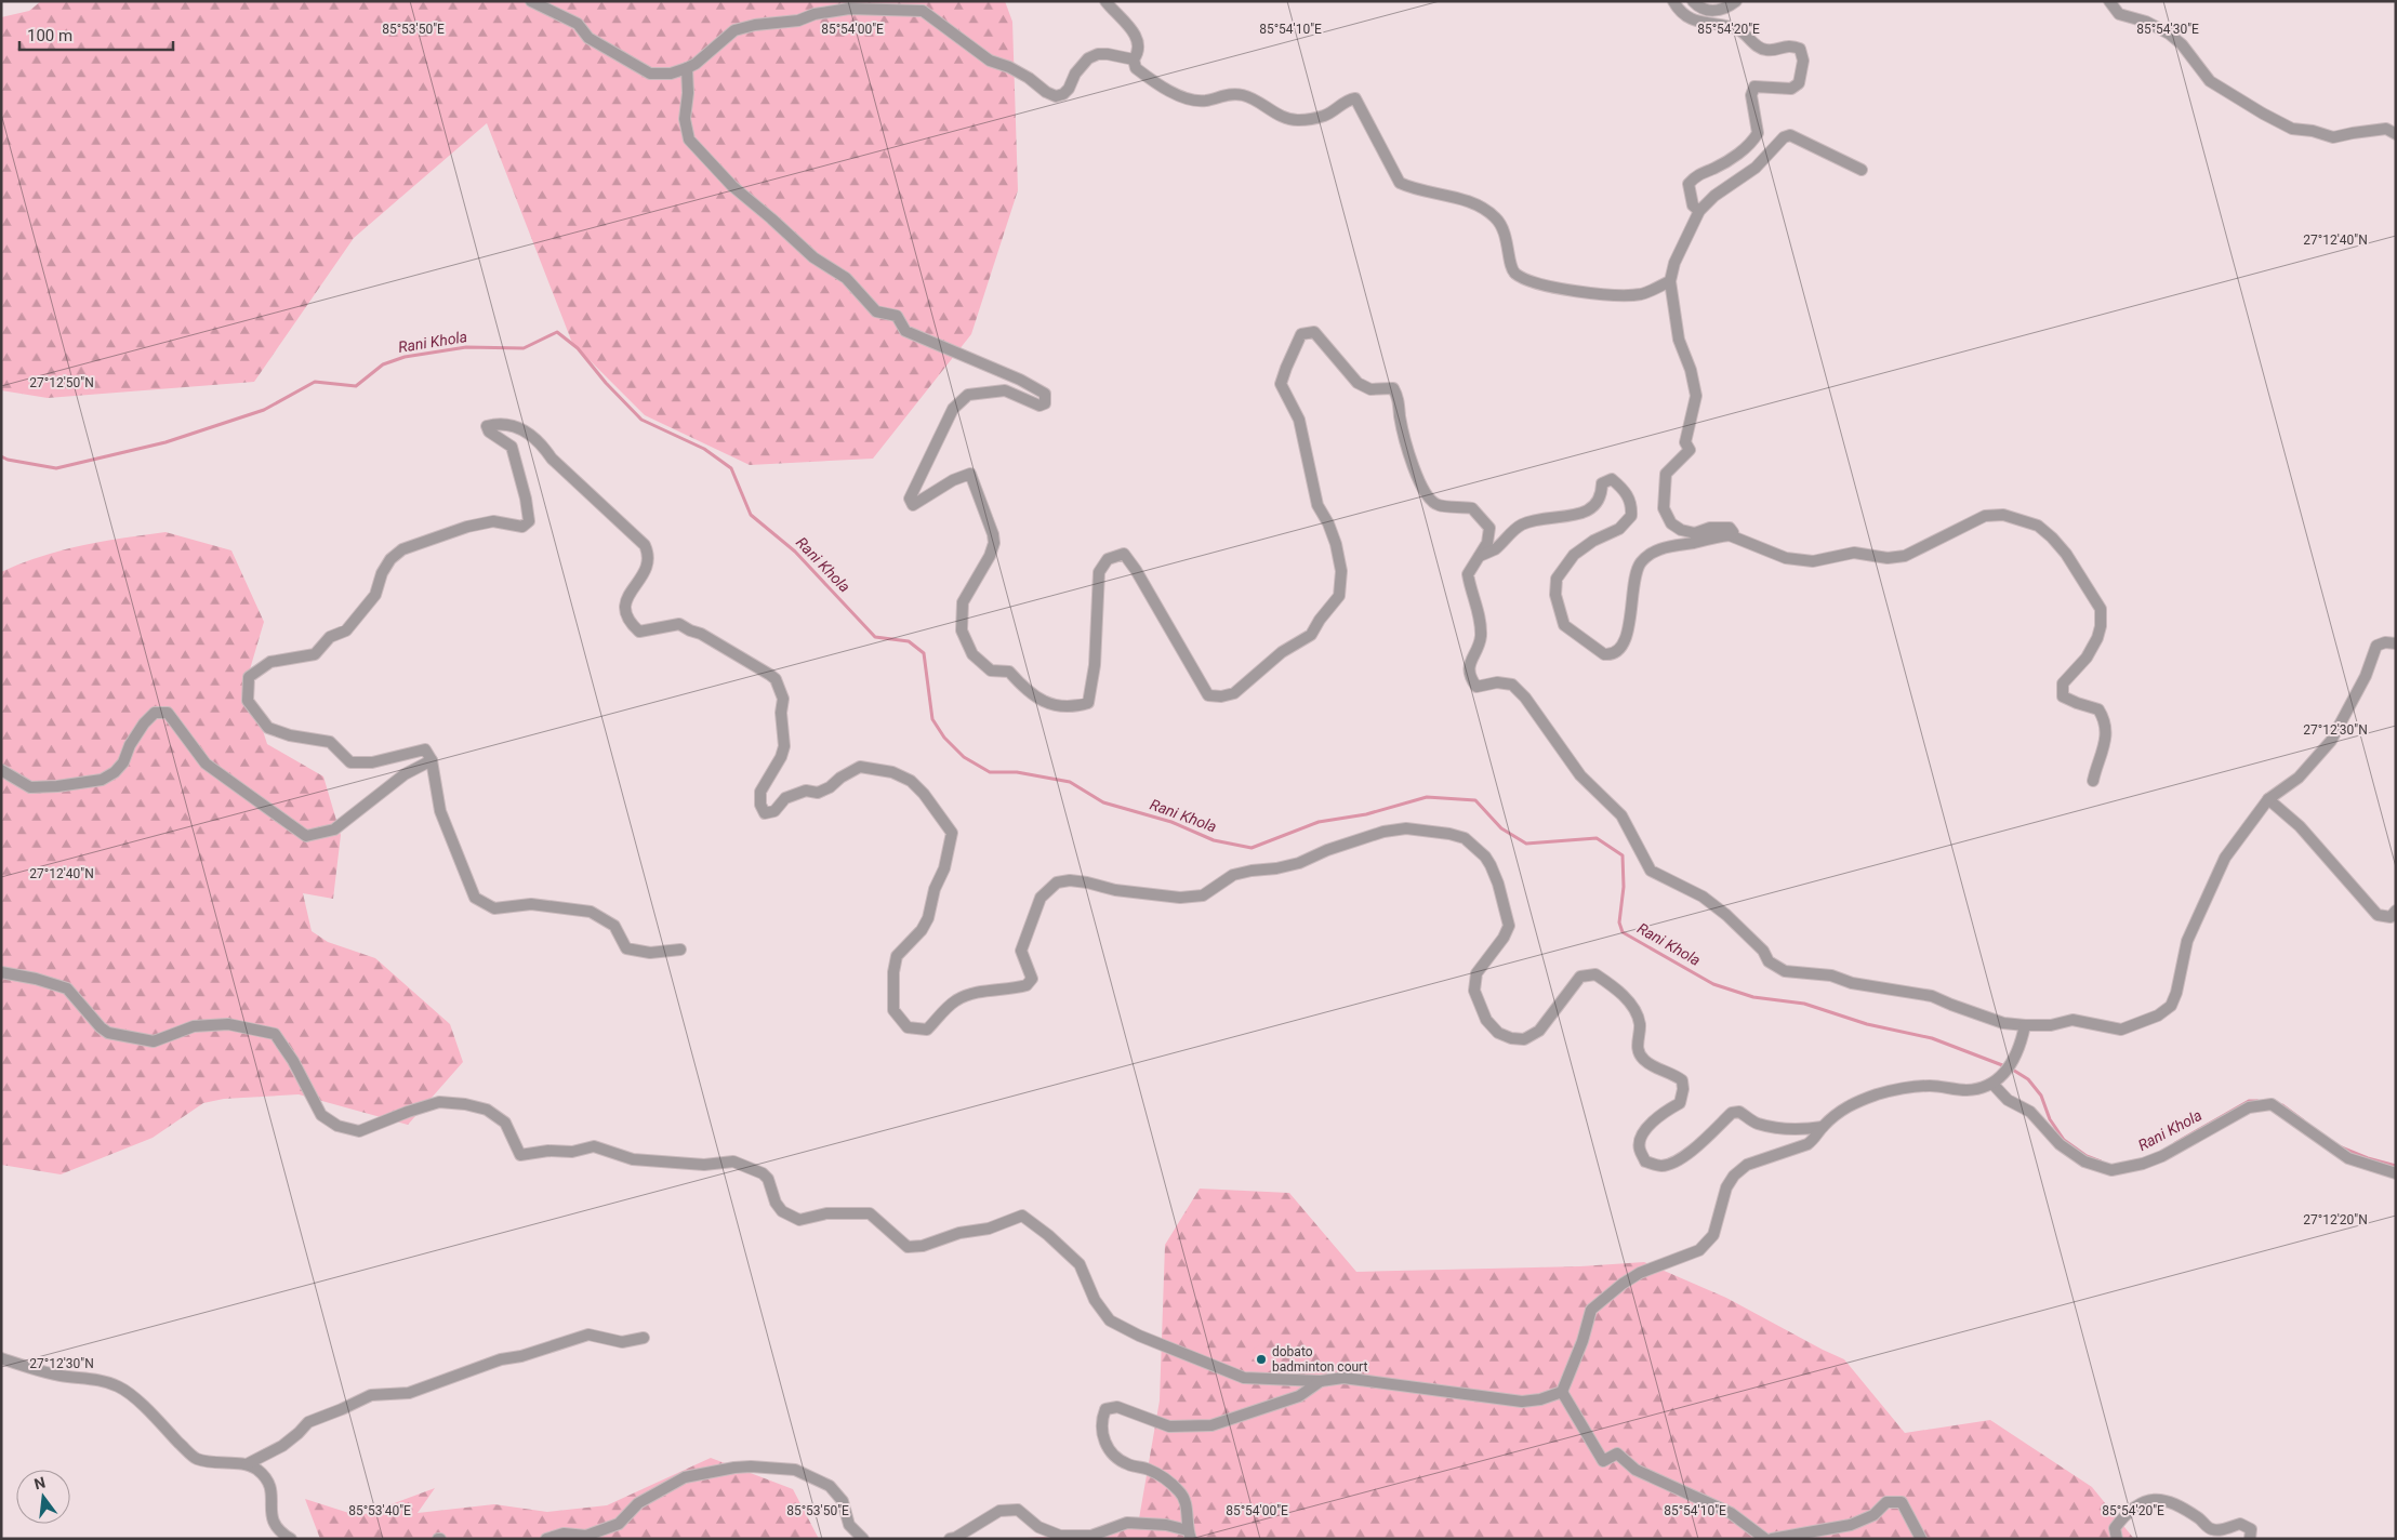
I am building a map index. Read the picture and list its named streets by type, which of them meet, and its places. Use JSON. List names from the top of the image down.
{
  "water": ["Rani Khola"],
  "places": ["dobato badminton court"],
  "scale_bar": "100 m",
  "north": "top",
  "coordinates": [
    "85°53'50\"E",
    "85°54'00\"E",
    "85°54'10\"E",
    "85°54'20\"E",
    "85°54'30\"E",
    "27°12'40\"N",
    "27°12'50\"N",
    "27°12'30\"N",
    "27°12'20\"N",
    "85°53'40\"E"
  ]
}
